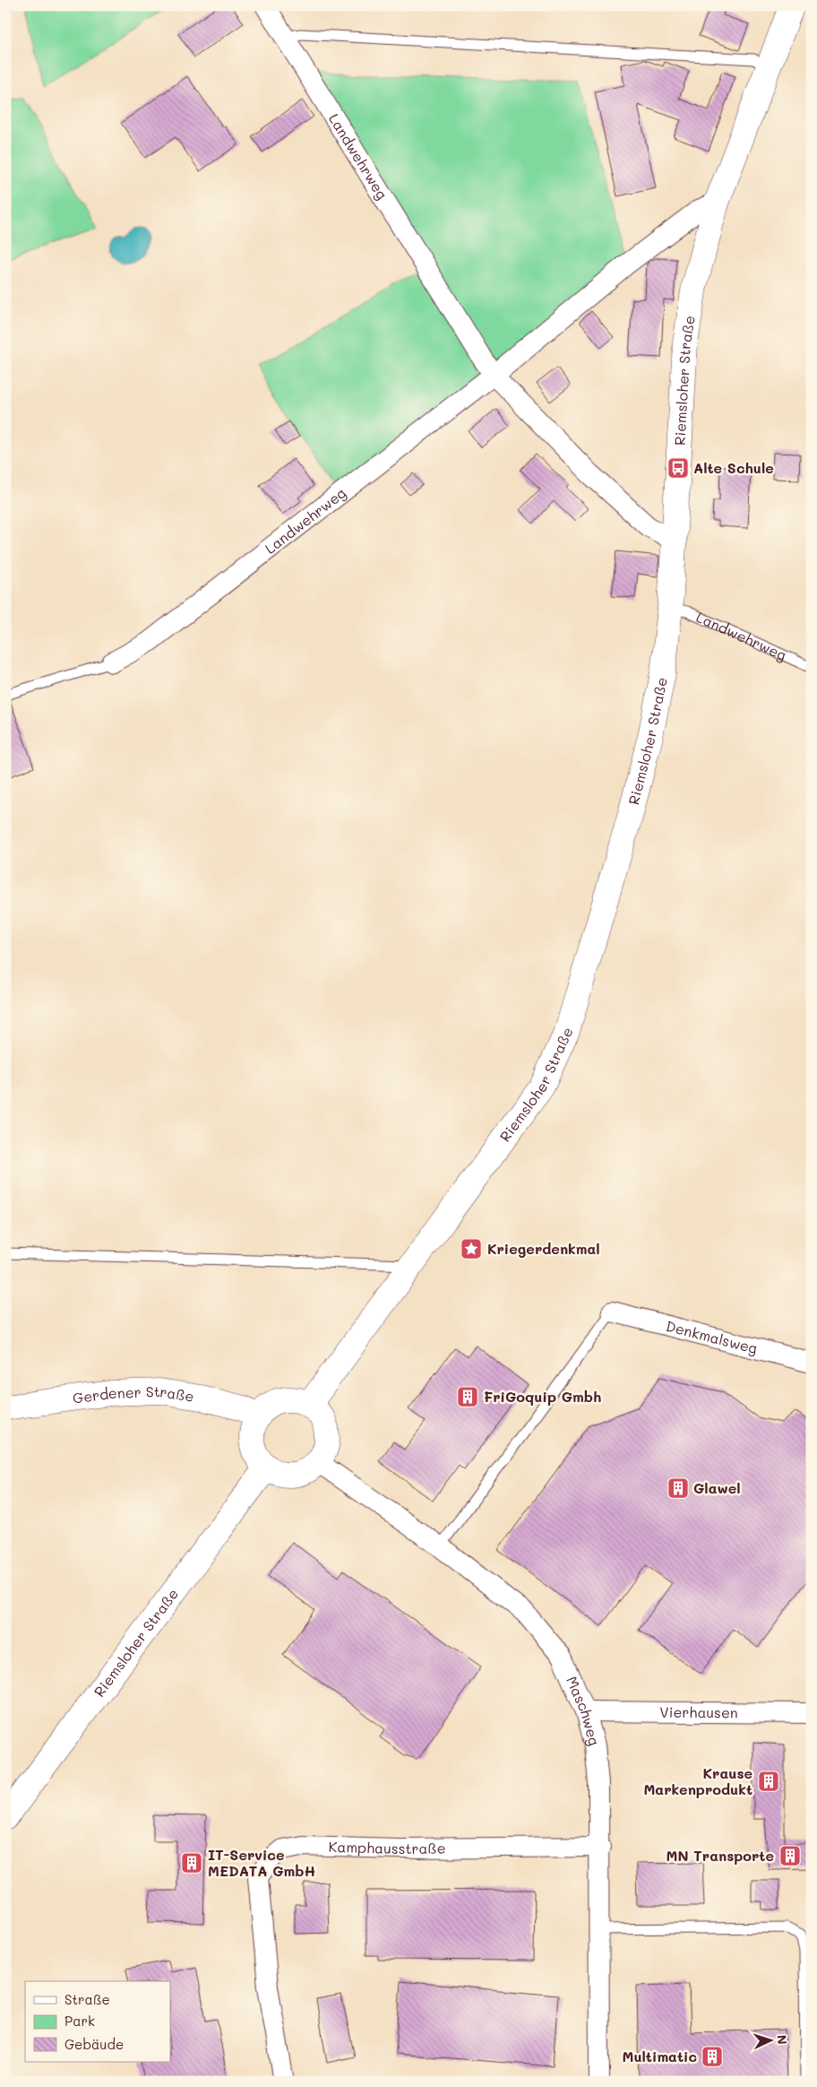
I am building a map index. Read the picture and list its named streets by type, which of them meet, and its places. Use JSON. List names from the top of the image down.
{
  "streets": {
    "main road": ["Riemsloher Straße", "Gerdener Straße"],
    "street": [
      "Landwehrweg",
      "Denkmalsweg",
      "Maschweg",
      "Vierhausen",
      "Kamphausstraße"
    ]
  },
  "crossings": [
    ["Landwehrweg", "Riemsloher Straße"],
    ["Riemsloher Straße", "Gerdener Straße"],
    ["Riemsloher Straße", "Maschweg"],
    ["Gerdener Straße", "Maschweg"],
    ["Maschweg", "Vierhausen"],
    ["Maschweg", "Kamphausstraße"]
  ],
  "places": {
    "bus stop": ["Alte Schule"],
    "place": ["Kriegerdenkmal"],
    "building": [
      "FriGoquip Gmbh",
      "Glawel",
      "Krause Markenprodukt",
      "MN Transporte",
      "IT-Service MEDATA GmbH",
      "Multimatic"
    ]
  },
  "legend": ["Straße", "Park", "Gebäude"],
  "north": "right"
}
